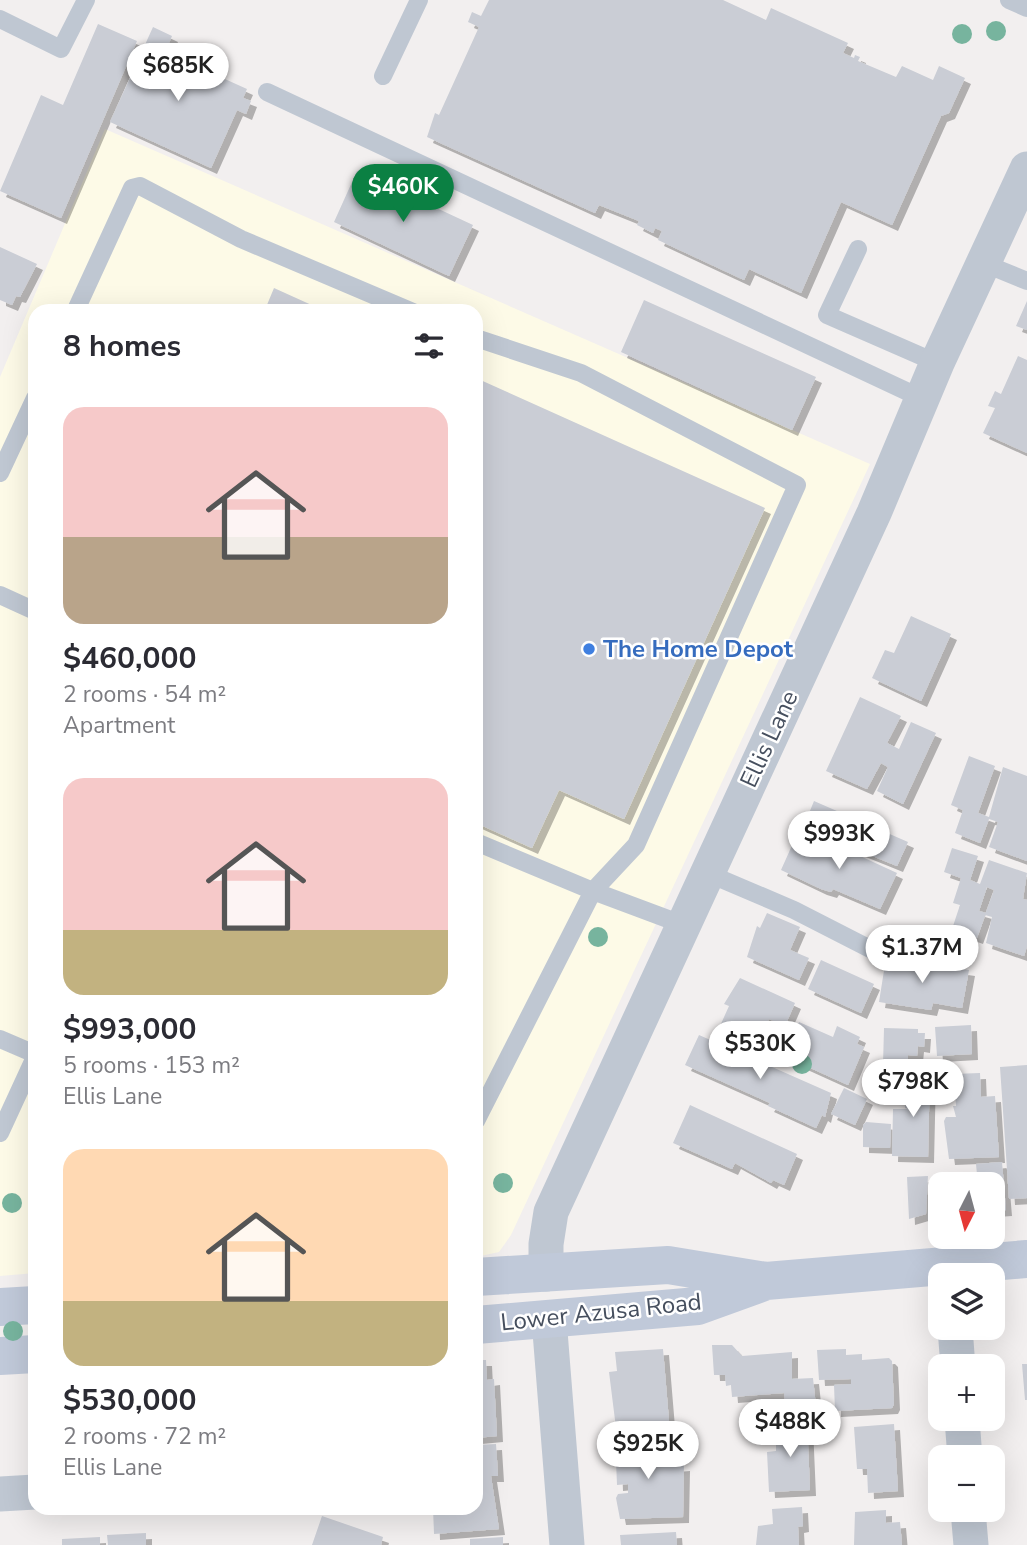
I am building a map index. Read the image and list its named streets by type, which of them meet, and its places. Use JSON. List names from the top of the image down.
{
  "streets": {
    "main road": ["Lower Azusa Road"],
    "street": ["Ellis Lane"]
  },
  "crossings": [
    ["Ellis Lane", "Lower Azusa Road"]
  ],
  "places": ["The Home Depot"],
  "north": "bottom",
  "page": {
    "price": [
      "$685K",
      "$460K",
      "$993K",
      "$1.37M",
      "$530K",
      "$798K",
      "$488K",
      "$925K"
    ],
    "heading": "8 homes",
    "list": [
      {
        "name": "$460,000",
        "note": "2 rooms · 54 m² · Apartment"
      },
      {
        "name": "$993,000",
        "note": "5 rooms · 153 m² · Ellis Lane"
      },
      {
        "name": "$530,000",
        "note": "2 rooms · 72 m² · Ellis Lane"
      }
    ],
    "map_buttons": ["+", "−"]
  }
}
